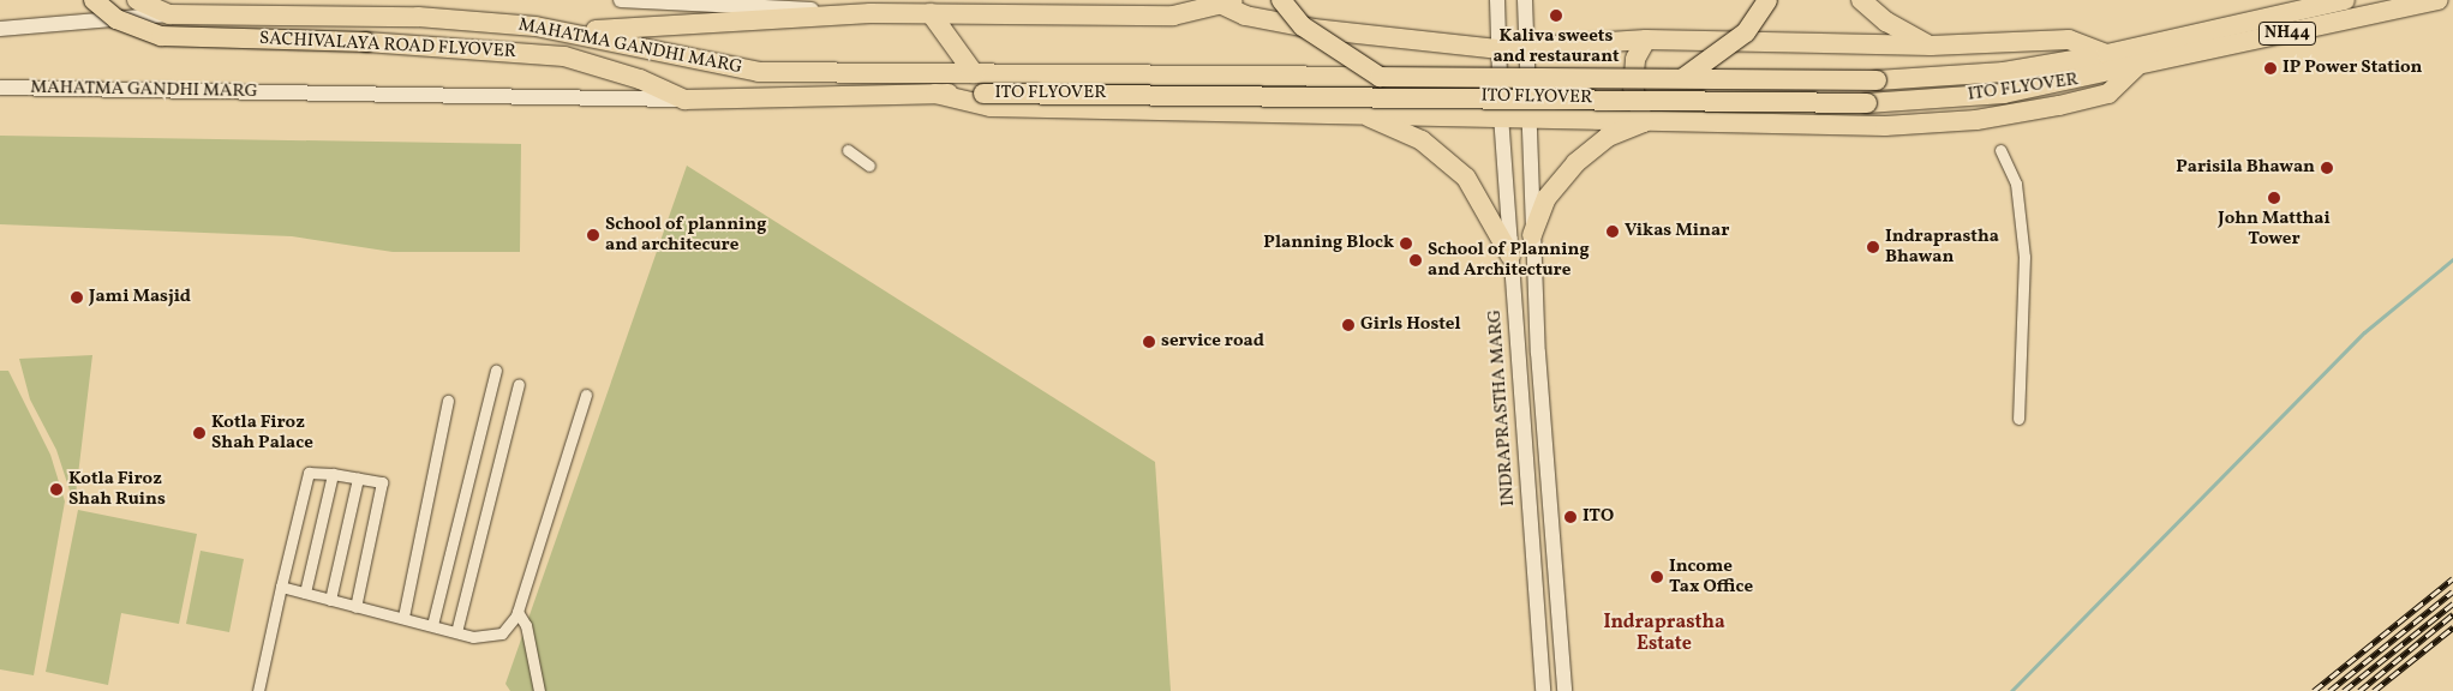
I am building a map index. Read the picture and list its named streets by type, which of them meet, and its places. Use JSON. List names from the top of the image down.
{
  "streets": {
    "highway": [
      "NH44",
      "SACHIVALAYA ROAD FLYOVER",
      "MAHATMA GANDHI MARG",
      "ITO FLYOVER"
    ],
    "main road": ["INDRAPRASTHA MARG"]
  },
  "crossings": [
    ["NH44", "ITO FLYOVER"],
    ["SACHIVALAYA ROAD FLYOVER", "MAHATMA GANDHI MARG"],
    ["MAHATMA GANDHI MARG", "ITO FLYOVER"]
  ],
  "districts": ["Indraprastha Estate"],
  "places": [
    "Kaliva sweets and restaurant",
    "IP Power Station",
    "Parisila Bhawan",
    "John Matthai Tower",
    "Vikas Minar",
    "School of planning and architecure",
    "Planning Block",
    "Indraprastha Bhawan",
    "School of Planning and Architecture",
    "Jami Masjid",
    "Girls Hostel",
    "service road",
    "Kotla Firoz Shah Palace",
    "Kotla Firoz Shah Ruins",
    "ITO",
    "Income Tax Office"
  ]
}
